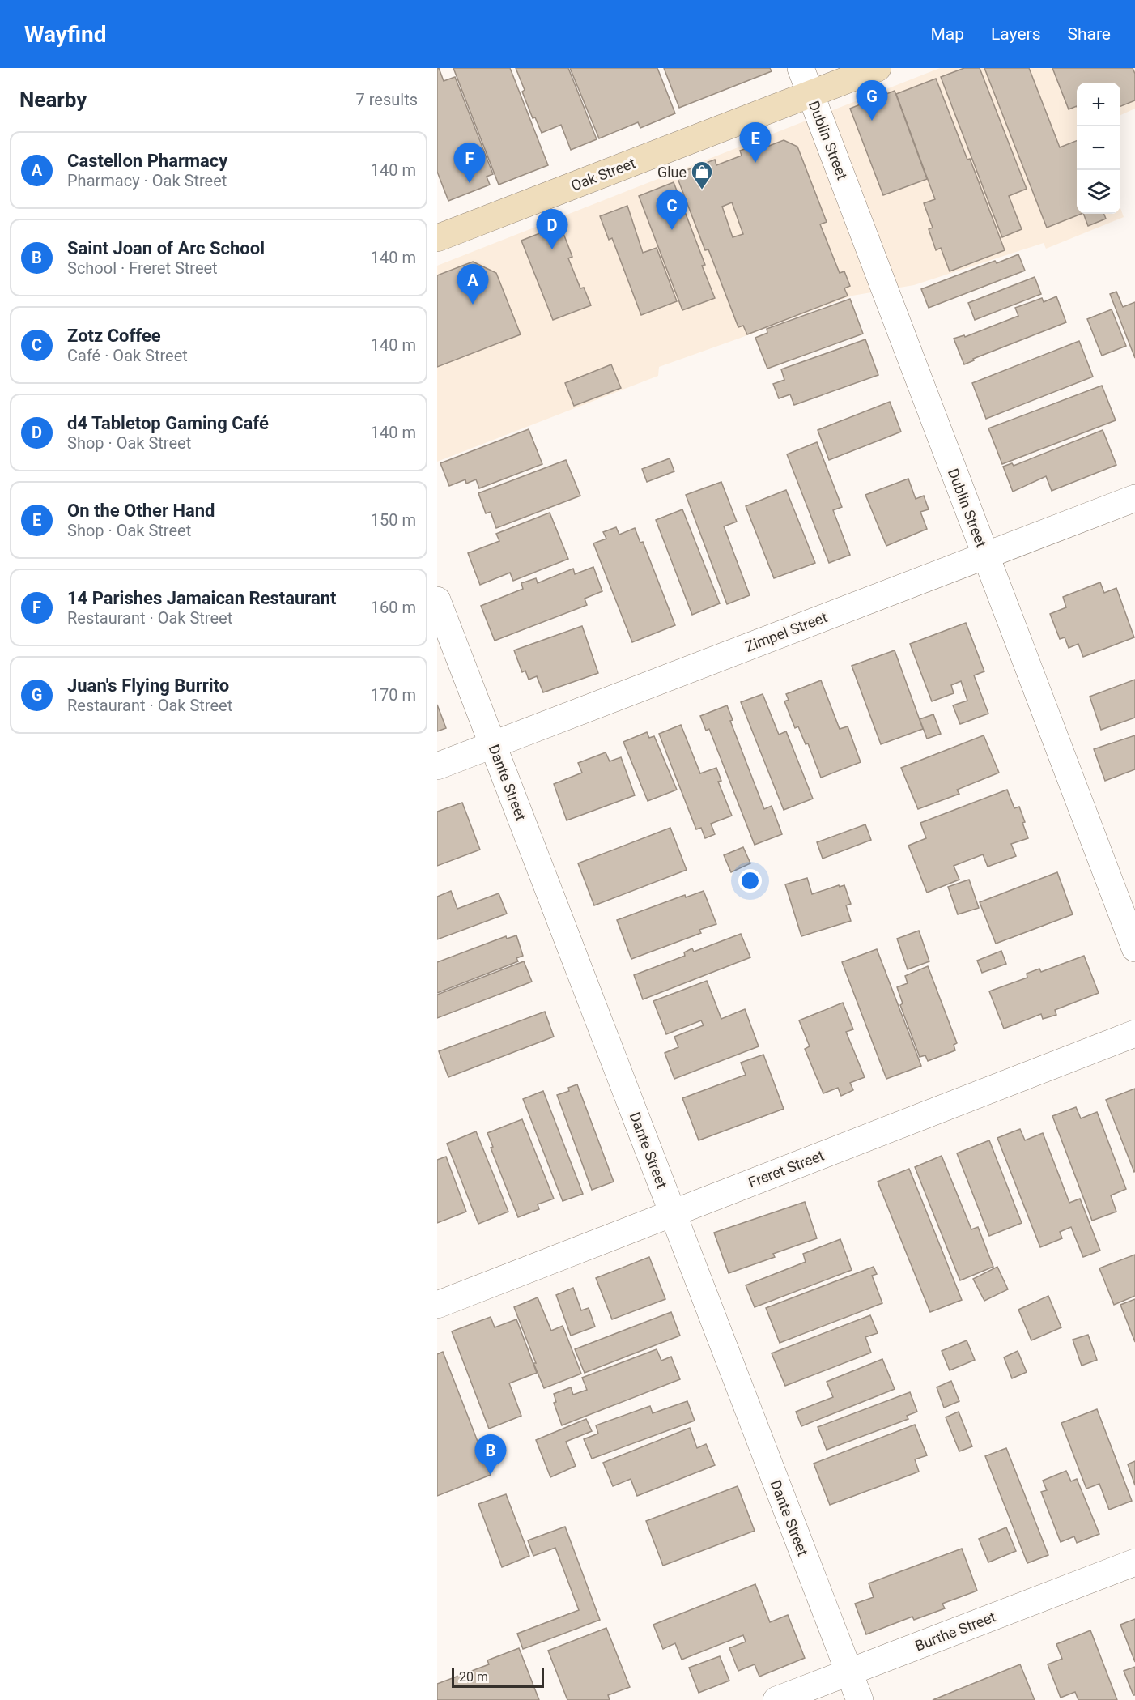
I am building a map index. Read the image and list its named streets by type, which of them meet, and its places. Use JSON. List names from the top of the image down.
{
  "streets": {
    "main road": ["Oak Street"],
    "street": [
      "Dublin Street",
      "Zimpel Street",
      "Dante Street",
      "Freret Street",
      "Burthe Street"
    ]
  },
  "crossings": [
    ["Dublin Street", "Oak Street"],
    ["Dublin Street", "Zimpel Street"],
    ["Zimpel Street", "Dante Street"],
    ["Dante Street", "Freret Street"],
    ["Dante Street", "Burthe Street"]
  ],
  "places": {
    "shop": ["Glue"]
  },
  "scale_bar": "20 m",
  "page": {
    "header": "Wayfind",
    "nav": ["Map", "Layers", "Share"],
    "heading": ["Nearby", "7 results"],
    "pins": [
      "G",
      "E",
      "F",
      "C",
      "D",
      "A",
      "B"
    ],
    "map_buttons": ["+", "−"],
    "list": [
      {
        "mark": "A",
        "name": "Castellon Pharmacy",
        "note": "Pharmacy · Oak Street",
        "value": "140 m"
      },
      {
        "mark": "B",
        "name": "Saint Joan of Arc School",
        "note": "School · Freret Street",
        "value": "140 m"
      },
      {
        "mark": "C",
        "name": "Zotz Coffee",
        "note": "Café · Oak Street",
        "value": "140 m"
      },
      {
        "mark": "D",
        "name": "d4 Tabletop Gaming Café",
        "note": "Shop · Oak Street",
        "value": "140 m"
      },
      {
        "mark": "E",
        "name": "On the Other Hand",
        "note": "Shop · Oak Street",
        "value": "150 m"
      },
      {
        "mark": "F",
        "name": "14 Parishes Jamaican Restaurant",
        "note": "Restaurant · Oak Street",
        "value": "160 m"
      },
      {
        "mark": "G",
        "name": "Juan's Flying Burrito",
        "note": "Restaurant · Oak Street",
        "value": "170 m"
      }
    ],
    "scale": "20 m"
  }
}
